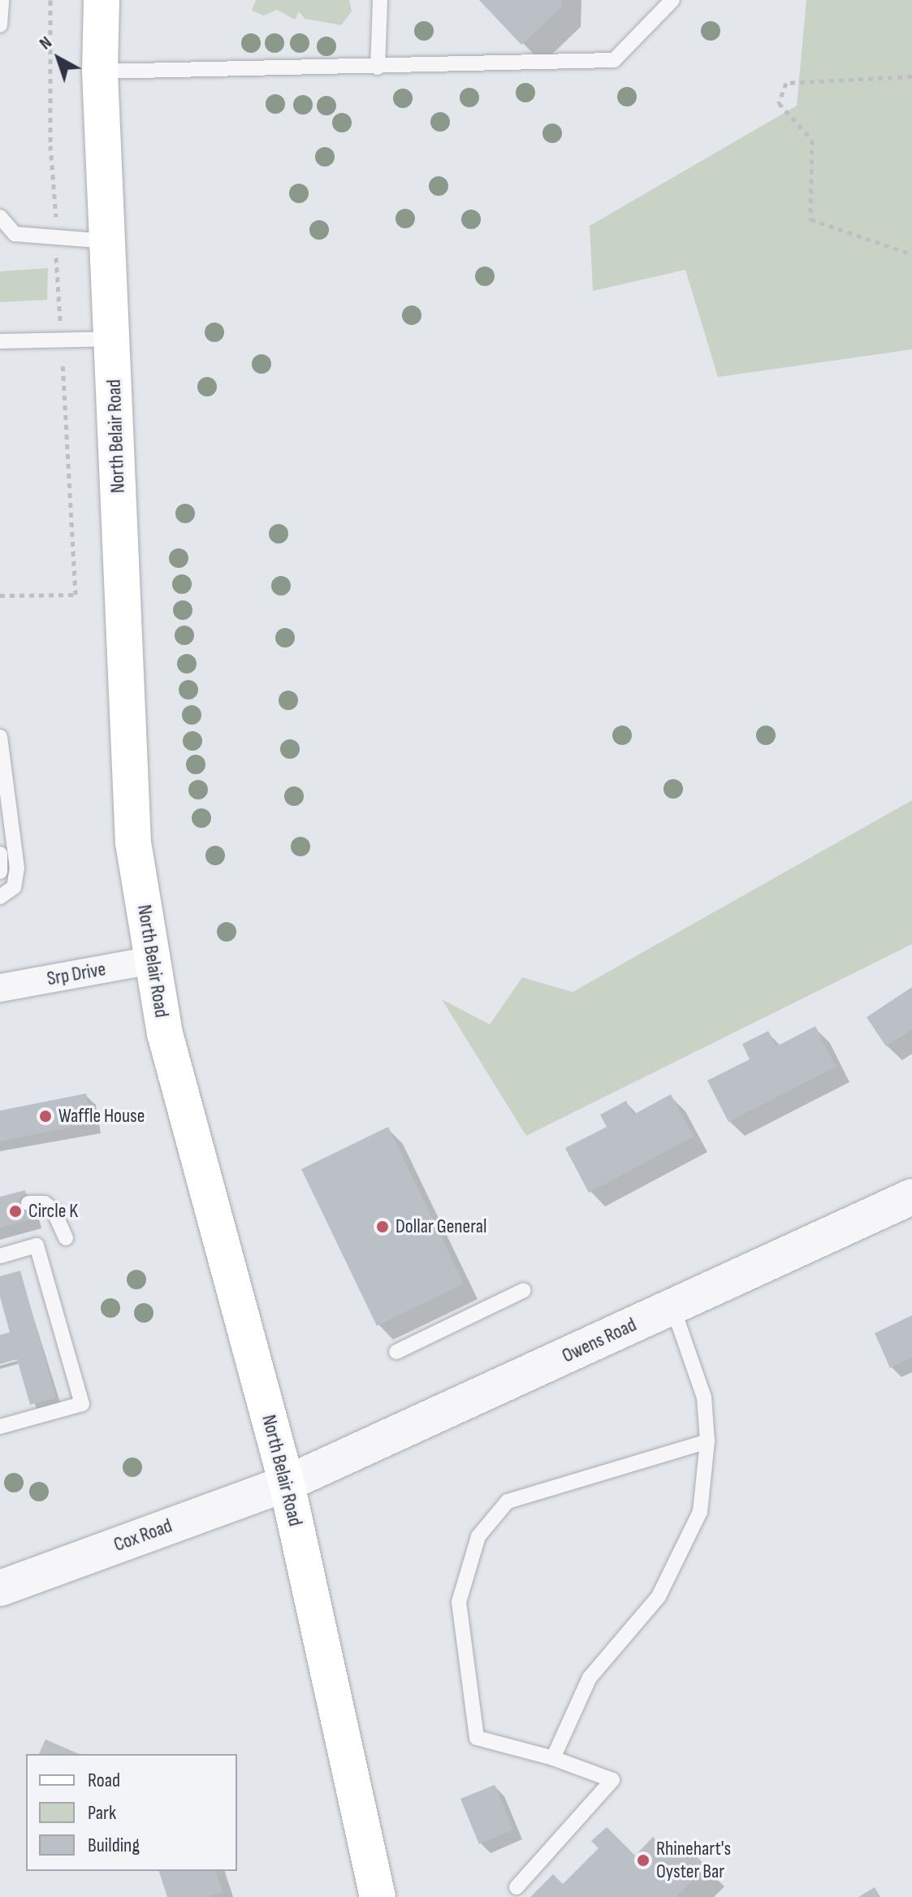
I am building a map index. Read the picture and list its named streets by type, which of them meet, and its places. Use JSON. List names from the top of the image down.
{
  "streets": {
    "main road": ["North Belair Road"],
    "street": ["Srp Drive", "Owens Road", "Cox Road"]
  },
  "crossings": [
    ["North Belair Road", "Srp Drive"],
    ["North Belair Road", "Owens Road"],
    ["North Belair Road", "Cox Road"],
    ["Owens Road", "Cox Road"]
  ],
  "places": [
    "Waffle House",
    "Circle K",
    "Dollar General",
    "Rhinehart's Oyster Bar"
  ],
  "legend": ["Road", "Park", "Building"],
  "north": "top left"
}
